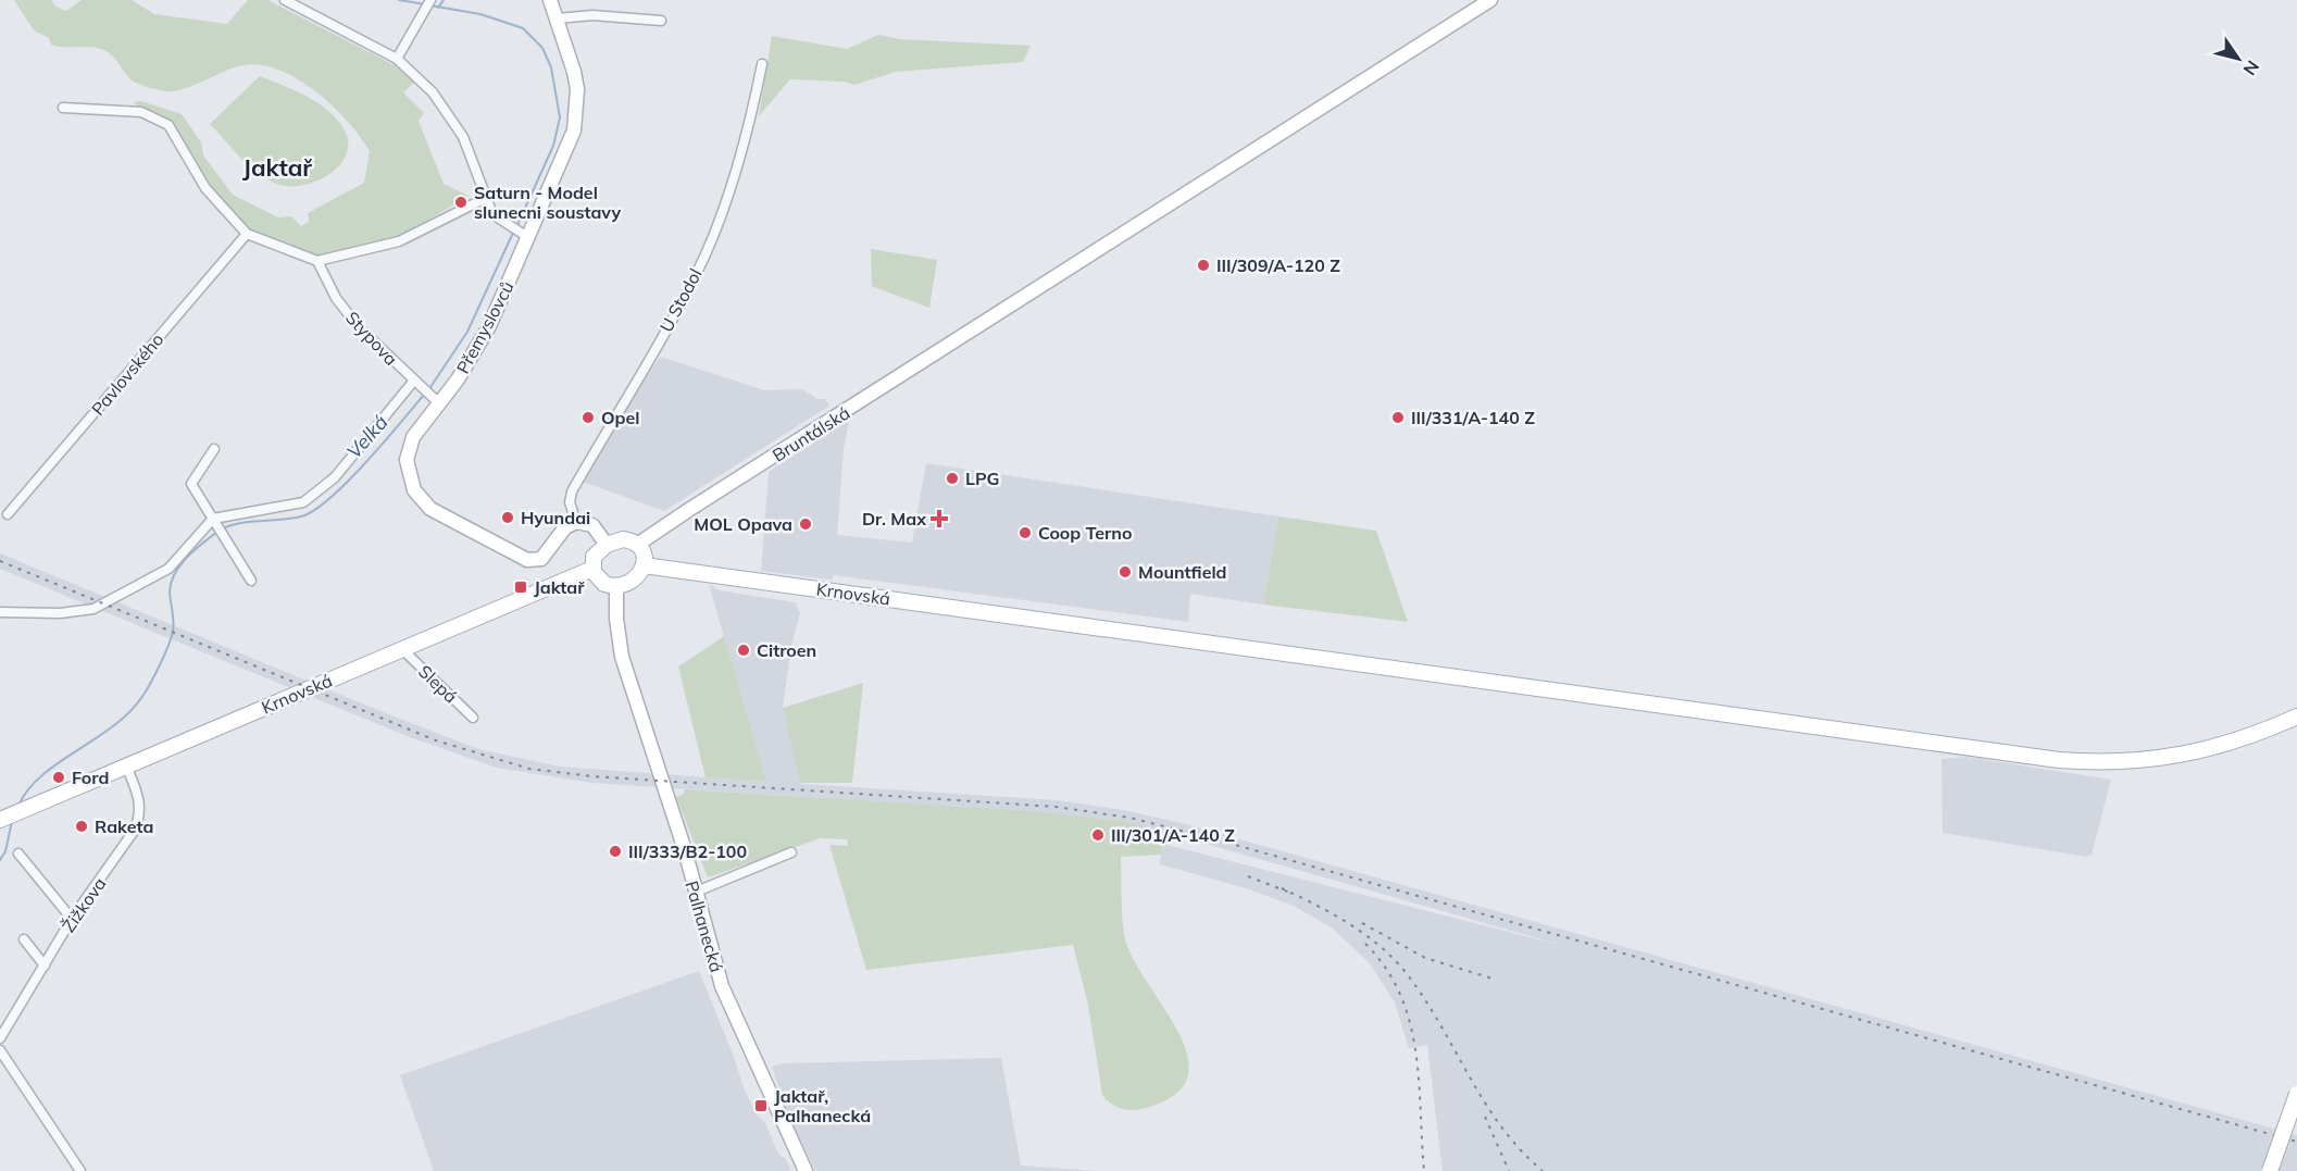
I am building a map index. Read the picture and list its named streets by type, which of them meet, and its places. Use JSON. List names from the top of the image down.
{
  "streets": {
    "main road": ["Krnovská"],
    "street": [
      "U Stodol",
      "Přemyslovců",
      "Stypova",
      "Pavlovského",
      "Bruntálská",
      "Slepá",
      "Žižkova",
      "Palhanecká"
    ]
  },
  "crossings": [
    ["U Stodol", "Přemyslovců"],
    ["Přemyslovců", "Stypova"],
    ["Bruntálská", "Krnovská"],
    ["Bruntálská", "Palhanecká"],
    ["Krnovská", "Slepá"],
    ["Krnovská", "Žižkova"],
    ["Krnovská", "Palhanecká"]
  ],
  "districts": ["Jaktař"],
  "water": ["Velká"],
  "places": {
    "other": [
      "Saturn - Model slunecni soustavy",
      "III/309/A-120 Z",
      "Opel",
      "III/331/A-140 Z",
      "LPG",
      "Hyundai",
      "MOL Opava",
      "Coop Terno",
      "Mountfield",
      "Citroen",
      "Ford",
      "Raketa",
      "III/301/A-140 Z",
      "III/333/B2-100"
    ],
    "health": ["Dr. Max"],
    "transit": ["Jaktař", "Jaktař, Palhanecká"]
  },
  "north": "bottom right"
}
